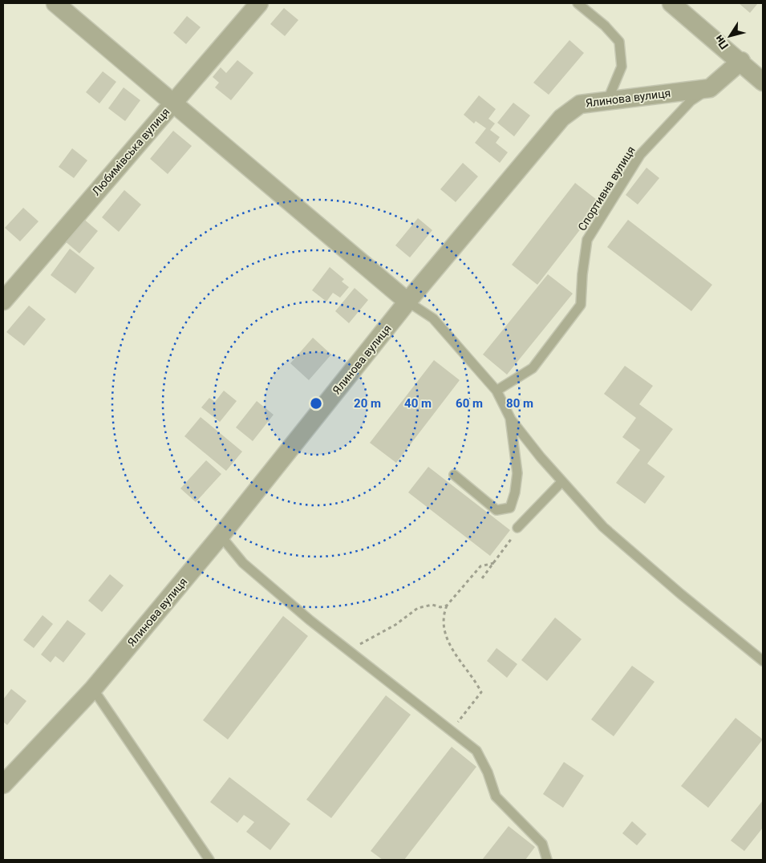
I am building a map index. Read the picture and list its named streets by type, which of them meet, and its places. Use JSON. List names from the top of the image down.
{
  "streets": {
    "street": ["Ялинова вулиця", "Любимівська вулиця"],
    "lane": ["Спортивна вулиця"]
  },
  "crossings": [
    ["Ялинова вулиця", "Спортивна вулиця"]
  ],
  "north": "bottom left",
  "rings": [
    "20 m",
    "40 m",
    "60 m",
    "80 m"
  ]
}
